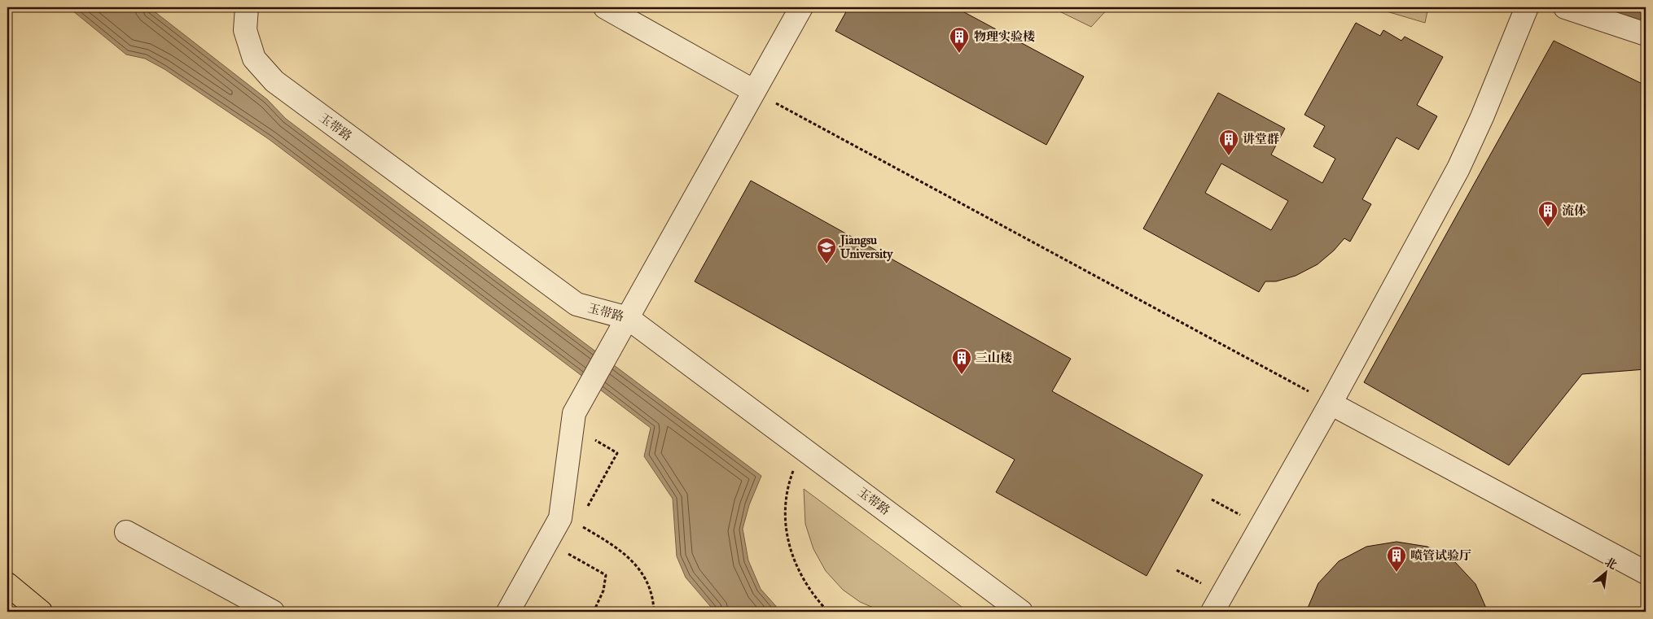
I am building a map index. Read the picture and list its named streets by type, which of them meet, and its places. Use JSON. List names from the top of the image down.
{
  "streets": {
    "lane": ["玉带路"]
  },
  "places": {
    "building": [
      "物理实验楼",
      "讲堂群",
      "流体",
      "三山楼",
      "喷管试验厅"
    ],
    "school or university": ["Jiangsu University"]
  },
  "north": "top right"
}
